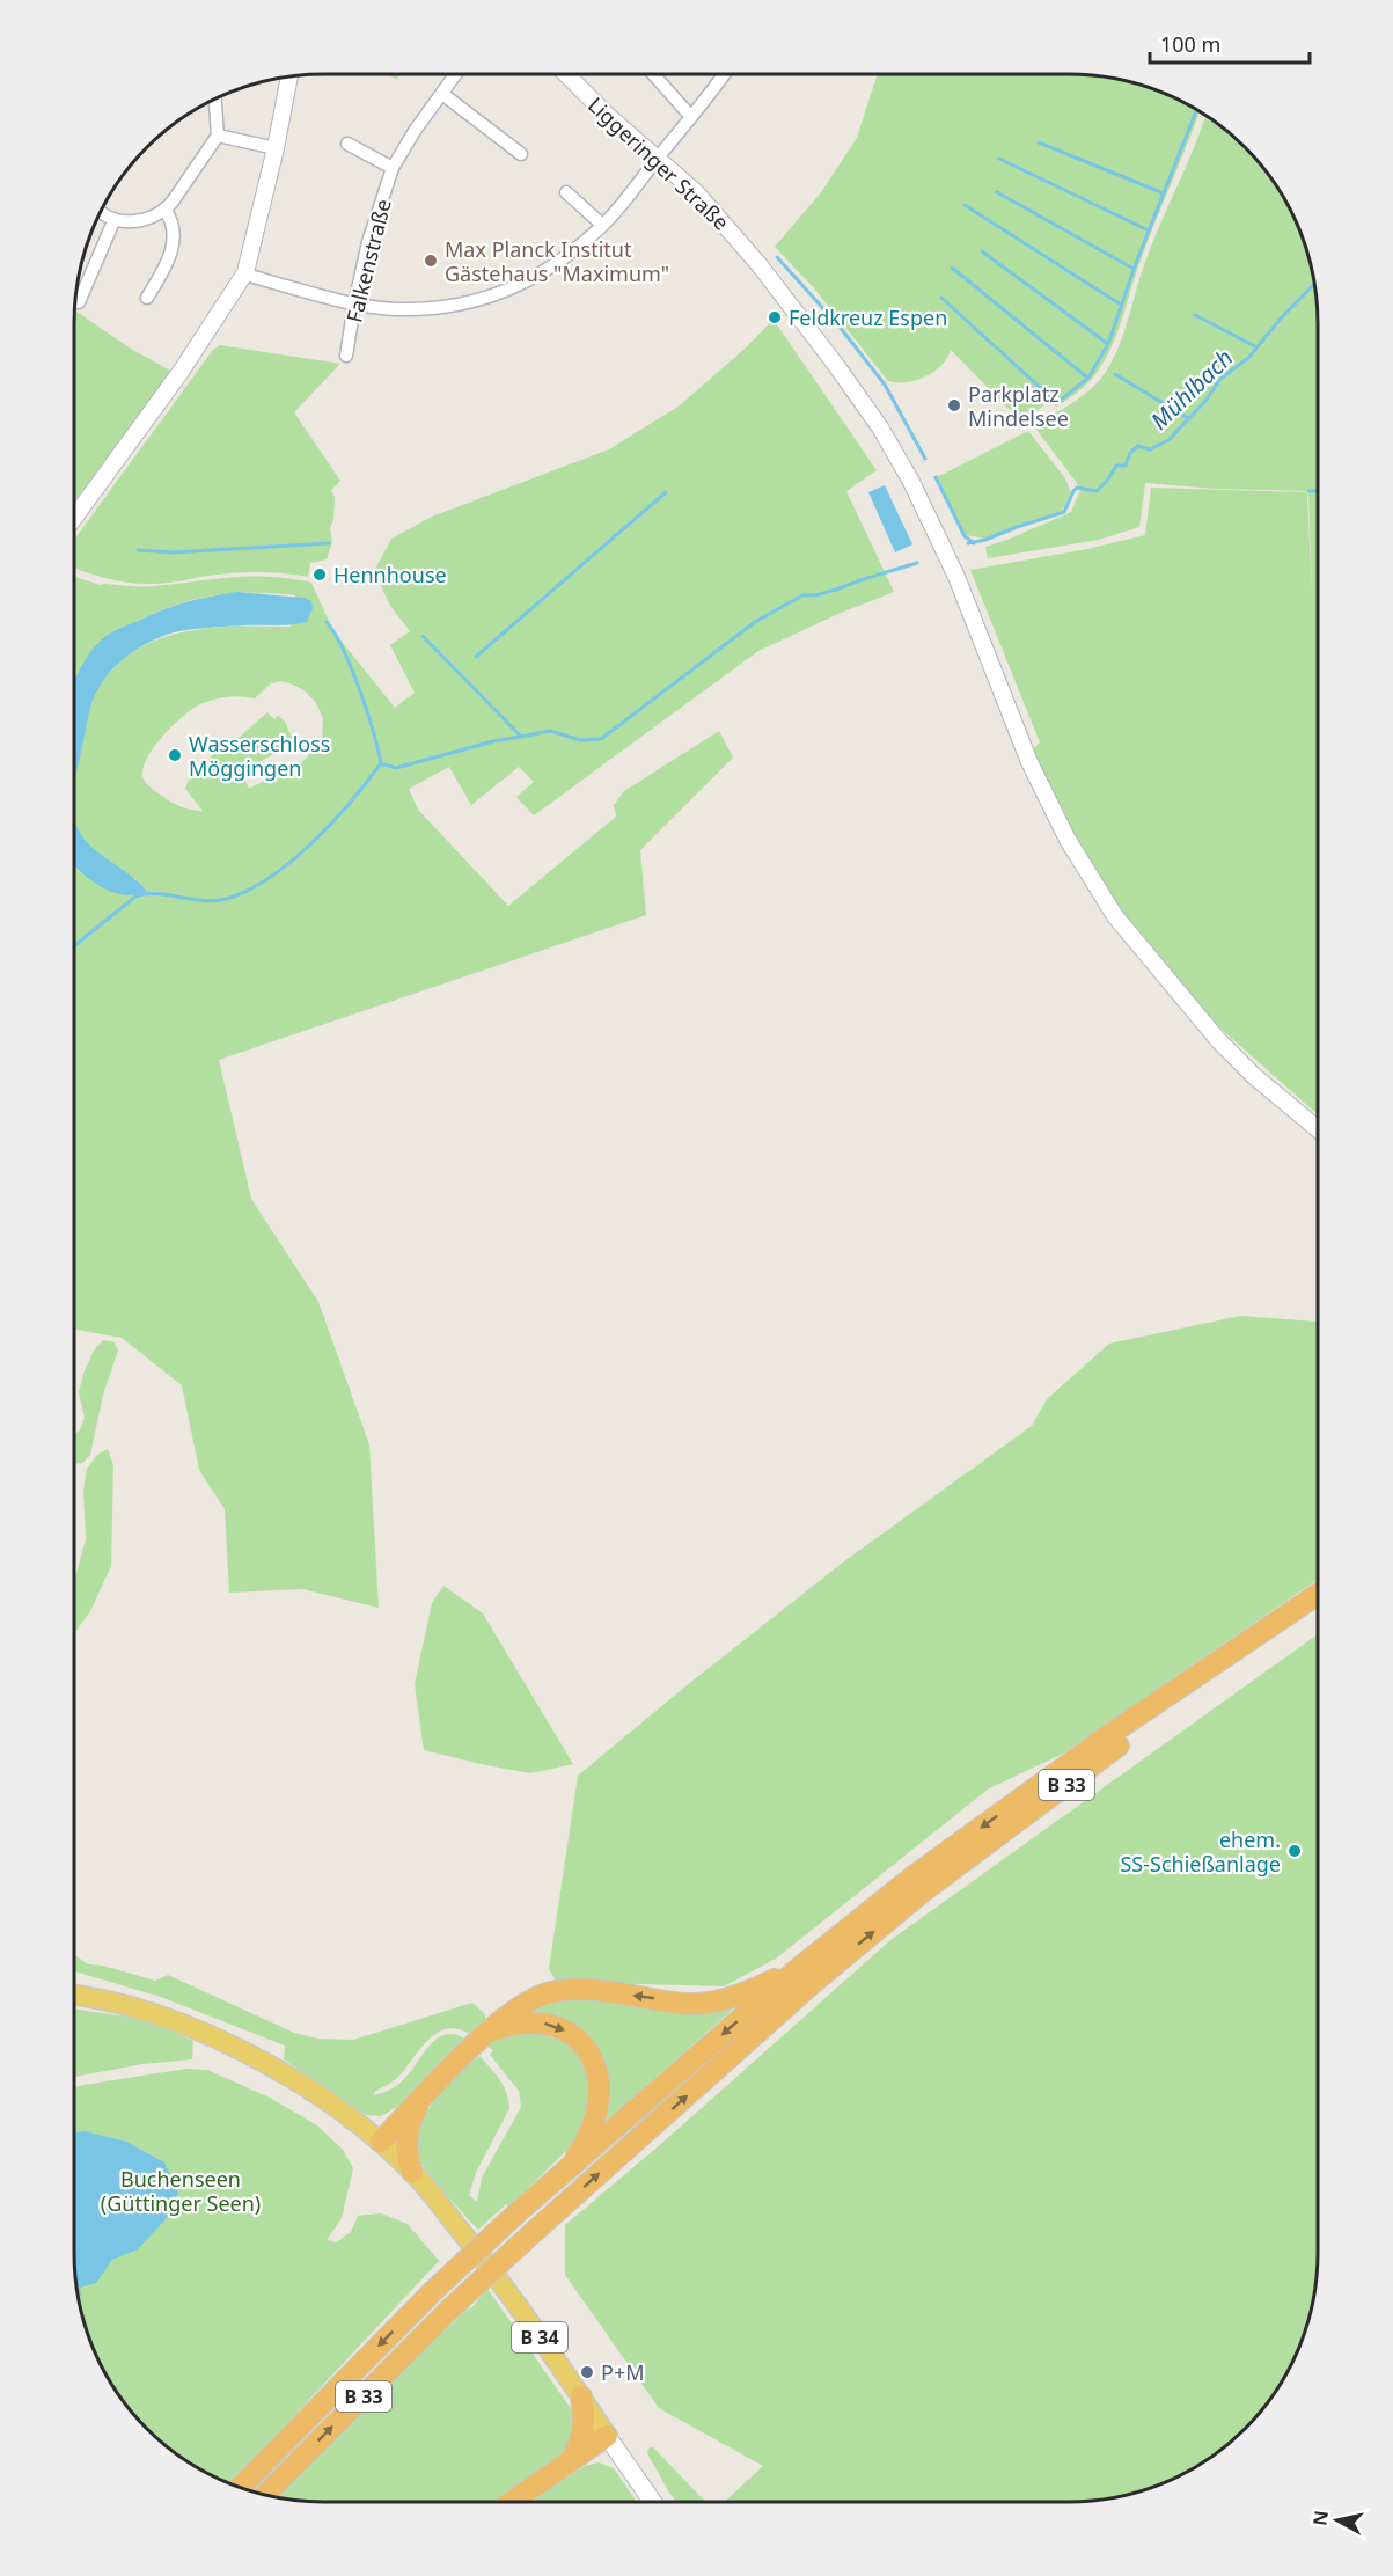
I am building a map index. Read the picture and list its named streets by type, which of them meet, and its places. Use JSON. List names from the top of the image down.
{
  "streets": {
    "highway": ["B 33"],
    "main road": ["B 34"],
    "street": ["Liggeringer Straße", "Falkenstraße"]
  },
  "water": ["Mühlbach"],
  "parks": ["Buchenseen (Güttinger Seen)"],
  "places": [
    "Max Planck Institut Gästehaus \"Maximum\"",
    "Feldkreuz Espen",
    "Parkplatz Mindelsee",
    "Hennhouse",
    "Wasserschloss Möggingen",
    "ehem. SS-Schießanlage",
    "P+M"
  ],
  "scale_bar": "100 m",
  "north": "left"
}
